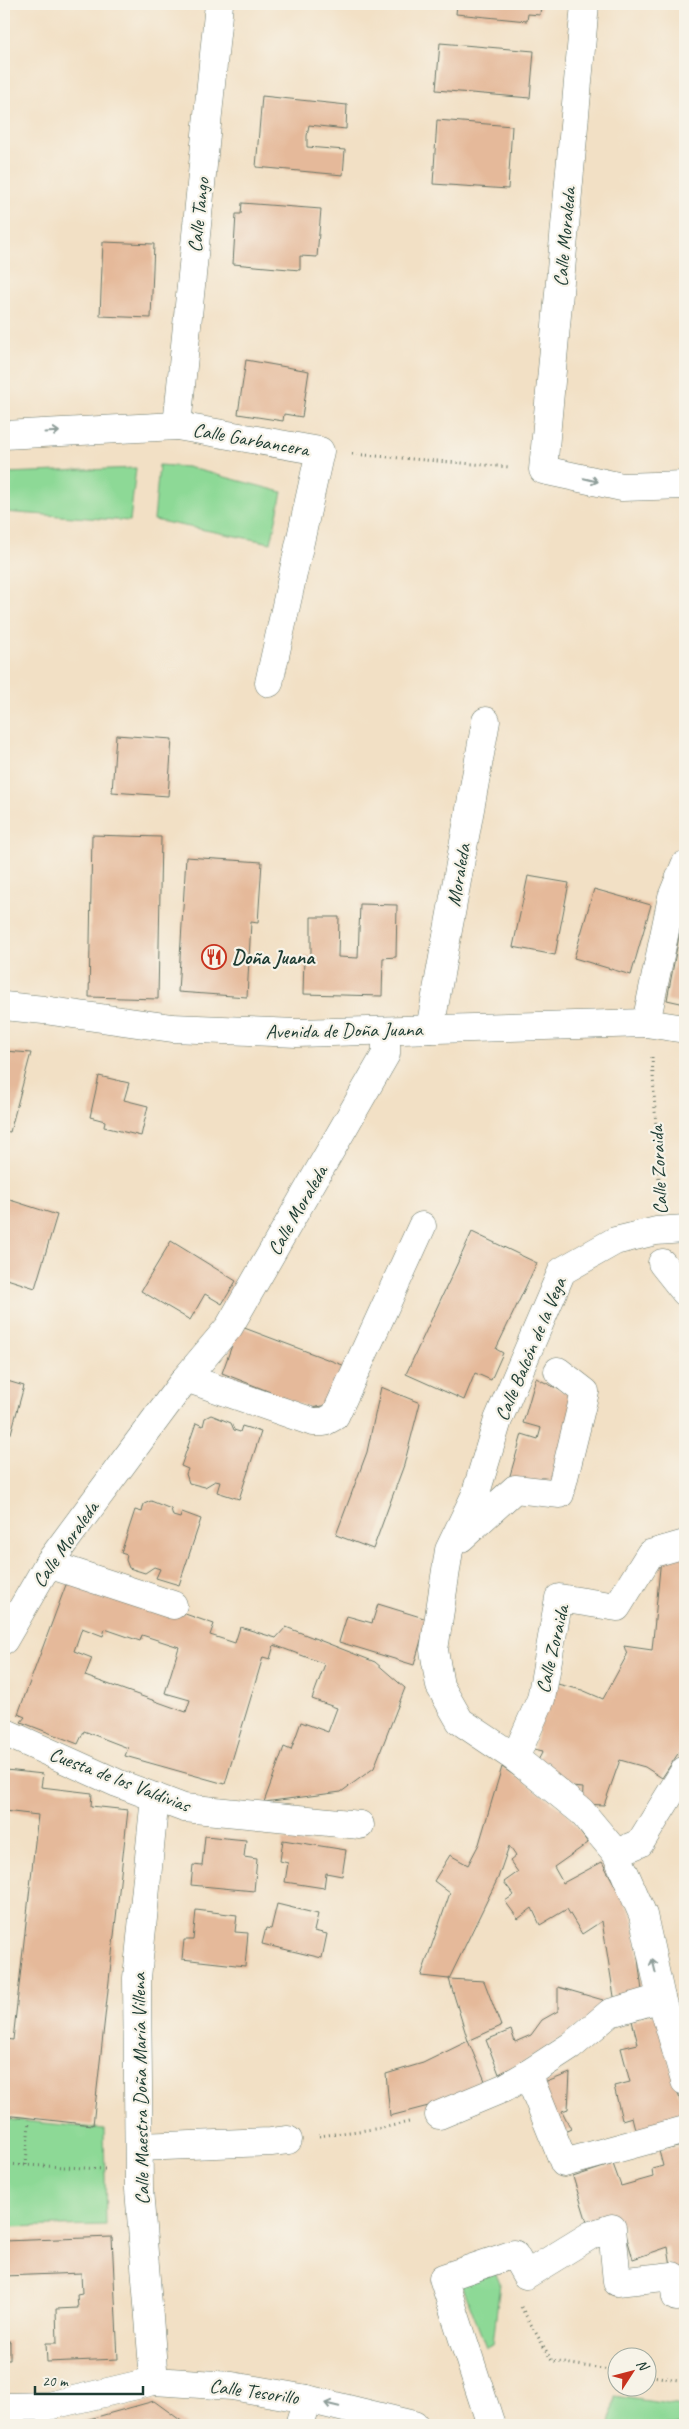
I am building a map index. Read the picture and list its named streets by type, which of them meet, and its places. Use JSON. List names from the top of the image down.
{
  "streets": {
    "street": [
      "Calle Tango",
      "Calle Moraleda",
      "Calle Garbancera",
      "Moraleda",
      "Avenida de Doña Juana",
      "Calle Zoraida",
      "Calle Balcón de la Vega",
      "Cuesta de los Valdivias",
      "Calle Maestra Doña María Villena",
      "Calle Tesorillo"
    ]
  },
  "crossings": [
    ["Calle Tango", "Calle Garbancera"],
    ["Calle Moraleda", "Avenida de Doña Juana"],
    ["Moraleda", "Avenida de Doña Juana"],
    ["Calle Zoraida", "Calle Balcón de la Vega"],
    ["Cuesta de los Valdivias", "Calle Maestra Doña María Villena"],
    ["Calle Maestra Doña María Villena", "Calle Tesorillo"]
  ],
  "places": {
    "restaurant": ["Doña Juana"]
  },
  "scale_bar": "20 m",
  "north": "top right"
}
